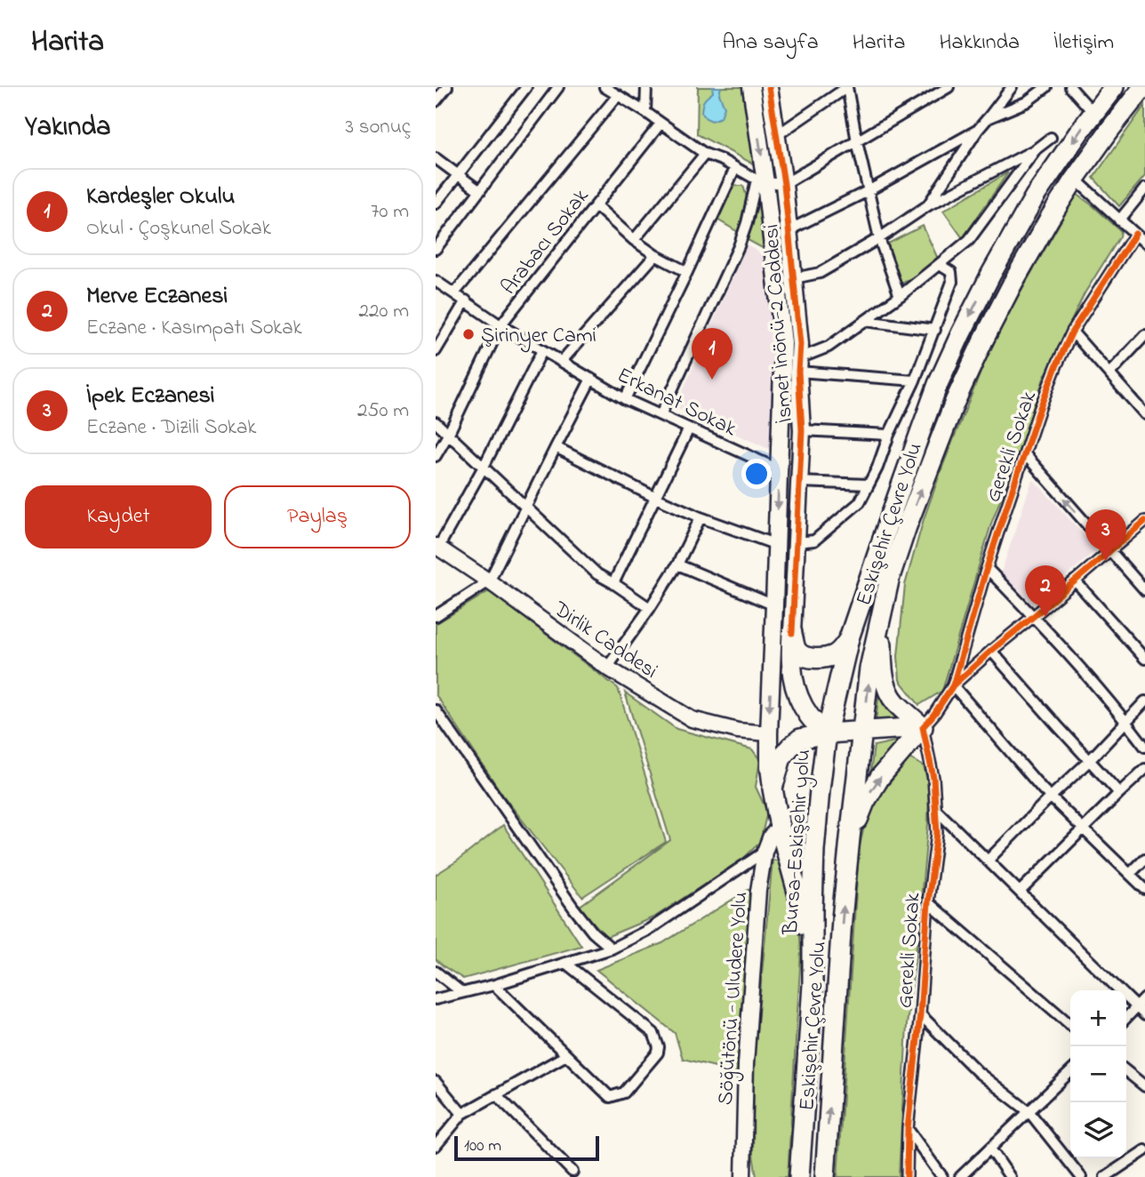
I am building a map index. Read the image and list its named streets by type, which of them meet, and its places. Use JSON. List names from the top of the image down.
{
  "streets": {
    "highway": ["Eskişehir Çevre Yolu", "Bursa-Eskişehir yolu"],
    "main road": ["İsmet İnönü-2 Caddesi"],
    "street": [
      "Arabacı Sokak",
      "Erkanat Sokak",
      "Gerekli Sokak",
      "Dirlik Caddesi",
      "Söğütönü - Uludere Yolu"
    ]
  },
  "crossings": [
    ["Arabacı Sokak", "Erkanat Sokak"],
    ["İsmet İnönü-2 Caddesi", "Erkanat Sokak"],
    ["İsmet İnönü-2 Caddesi", "Dirlik Caddesi"],
    ["Eskişehir Çevre Yolu", "Bursa-Eskişehir yolu"]
  ],
  "places": ["Şirinyer Cami"],
  "scale_bar": "100 m",
  "page": {
    "header": "Harita",
    "nav": [
      "Ana sayfa",
      "Harita",
      "Hakkında",
      "İletişim"
    ],
    "heading": ["Yakında", "3 sonuç"],
    "list": [
      {
        "mark": "1",
        "name": "Kardeşler Okulu",
        "note": "Okul · Çoşkunel Sokak",
        "value": "70 m"
      },
      {
        "mark": "2",
        "name": "Merve Eczanesi",
        "note": "Eczane · Kasımpatı Sokak",
        "value": "220 m"
      },
      {
        "mark": "3",
        "name": "İpek Eczanesi",
        "note": "Eczane · Dizili Sokak",
        "value": "250 m"
      }
    ],
    "pins": ["1", "3", "2"],
    "buttons": ["Kaydet", "Paylaş"],
    "map_buttons": ["+", "−"],
    "scale": "100 m"
  }
}
